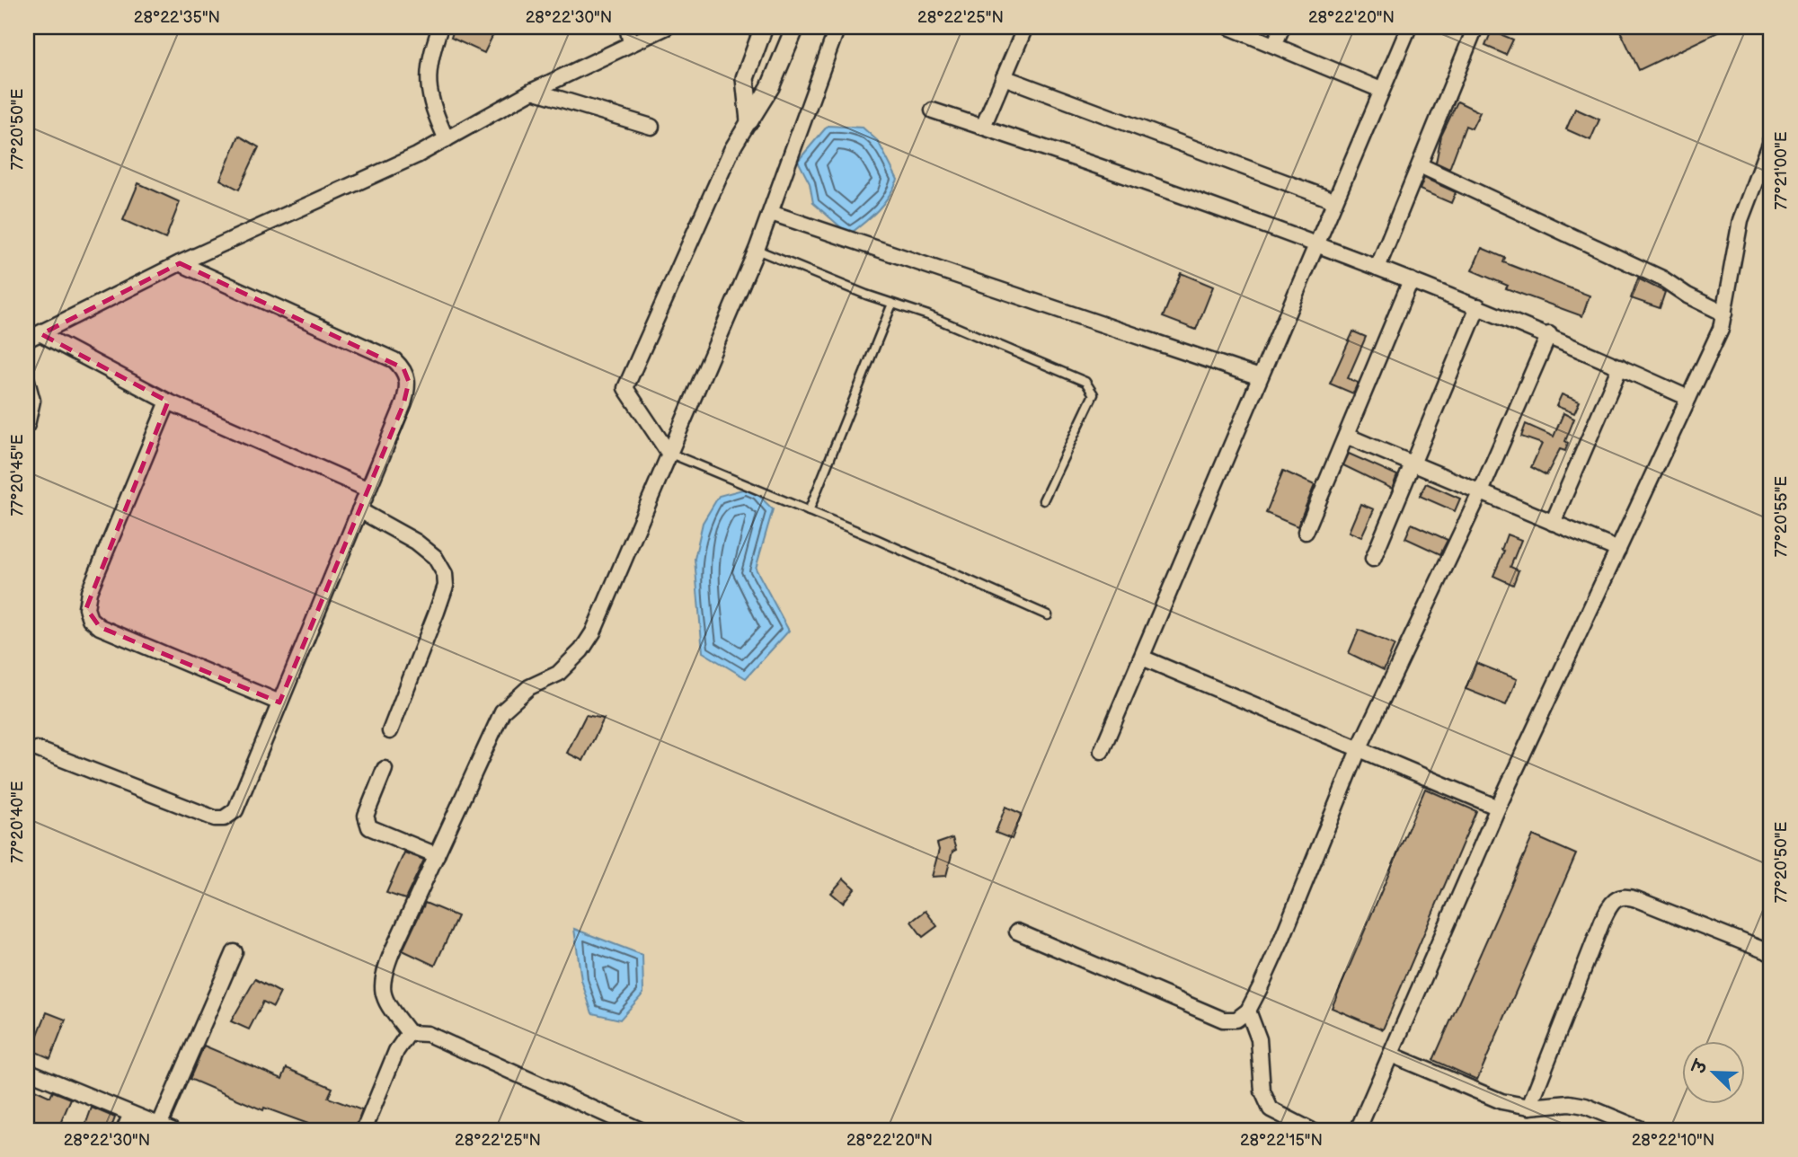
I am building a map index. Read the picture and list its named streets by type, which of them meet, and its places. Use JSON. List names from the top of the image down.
{
  "north": "top left",
  "coordinates": [
    "28°22'35\"N",
    "28°22'30\"N",
    "28°22'25\"N",
    "28°22'20\"N",
    "77°20'50\"E",
    "77°21'00\"E",
    "77°20'45\"E",
    "77°20'55\"E",
    "77°20'40\"E",
    "28°22'15\"N",
    "28°22'10\"N"
  ]
}
